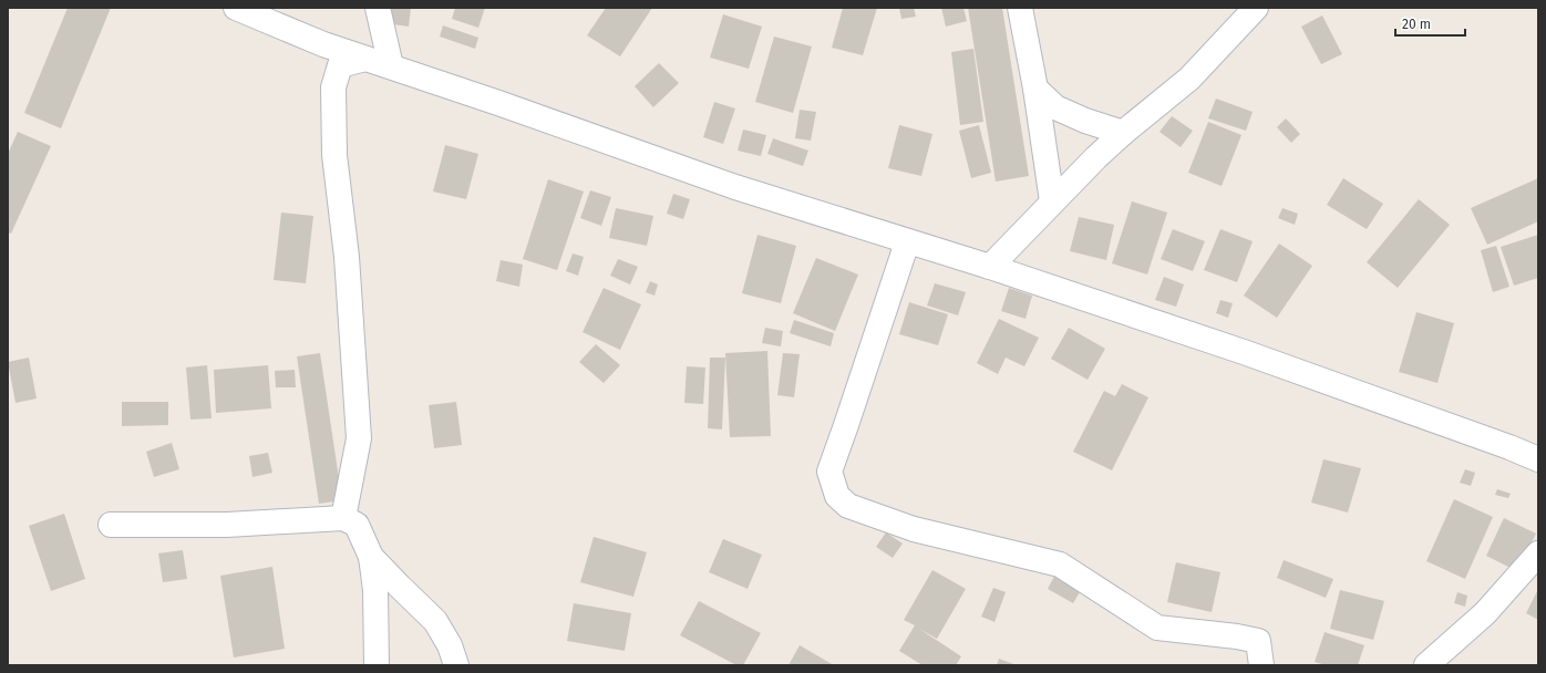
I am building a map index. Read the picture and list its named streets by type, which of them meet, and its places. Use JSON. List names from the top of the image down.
{
  "scale_bar": "20 m"
}
